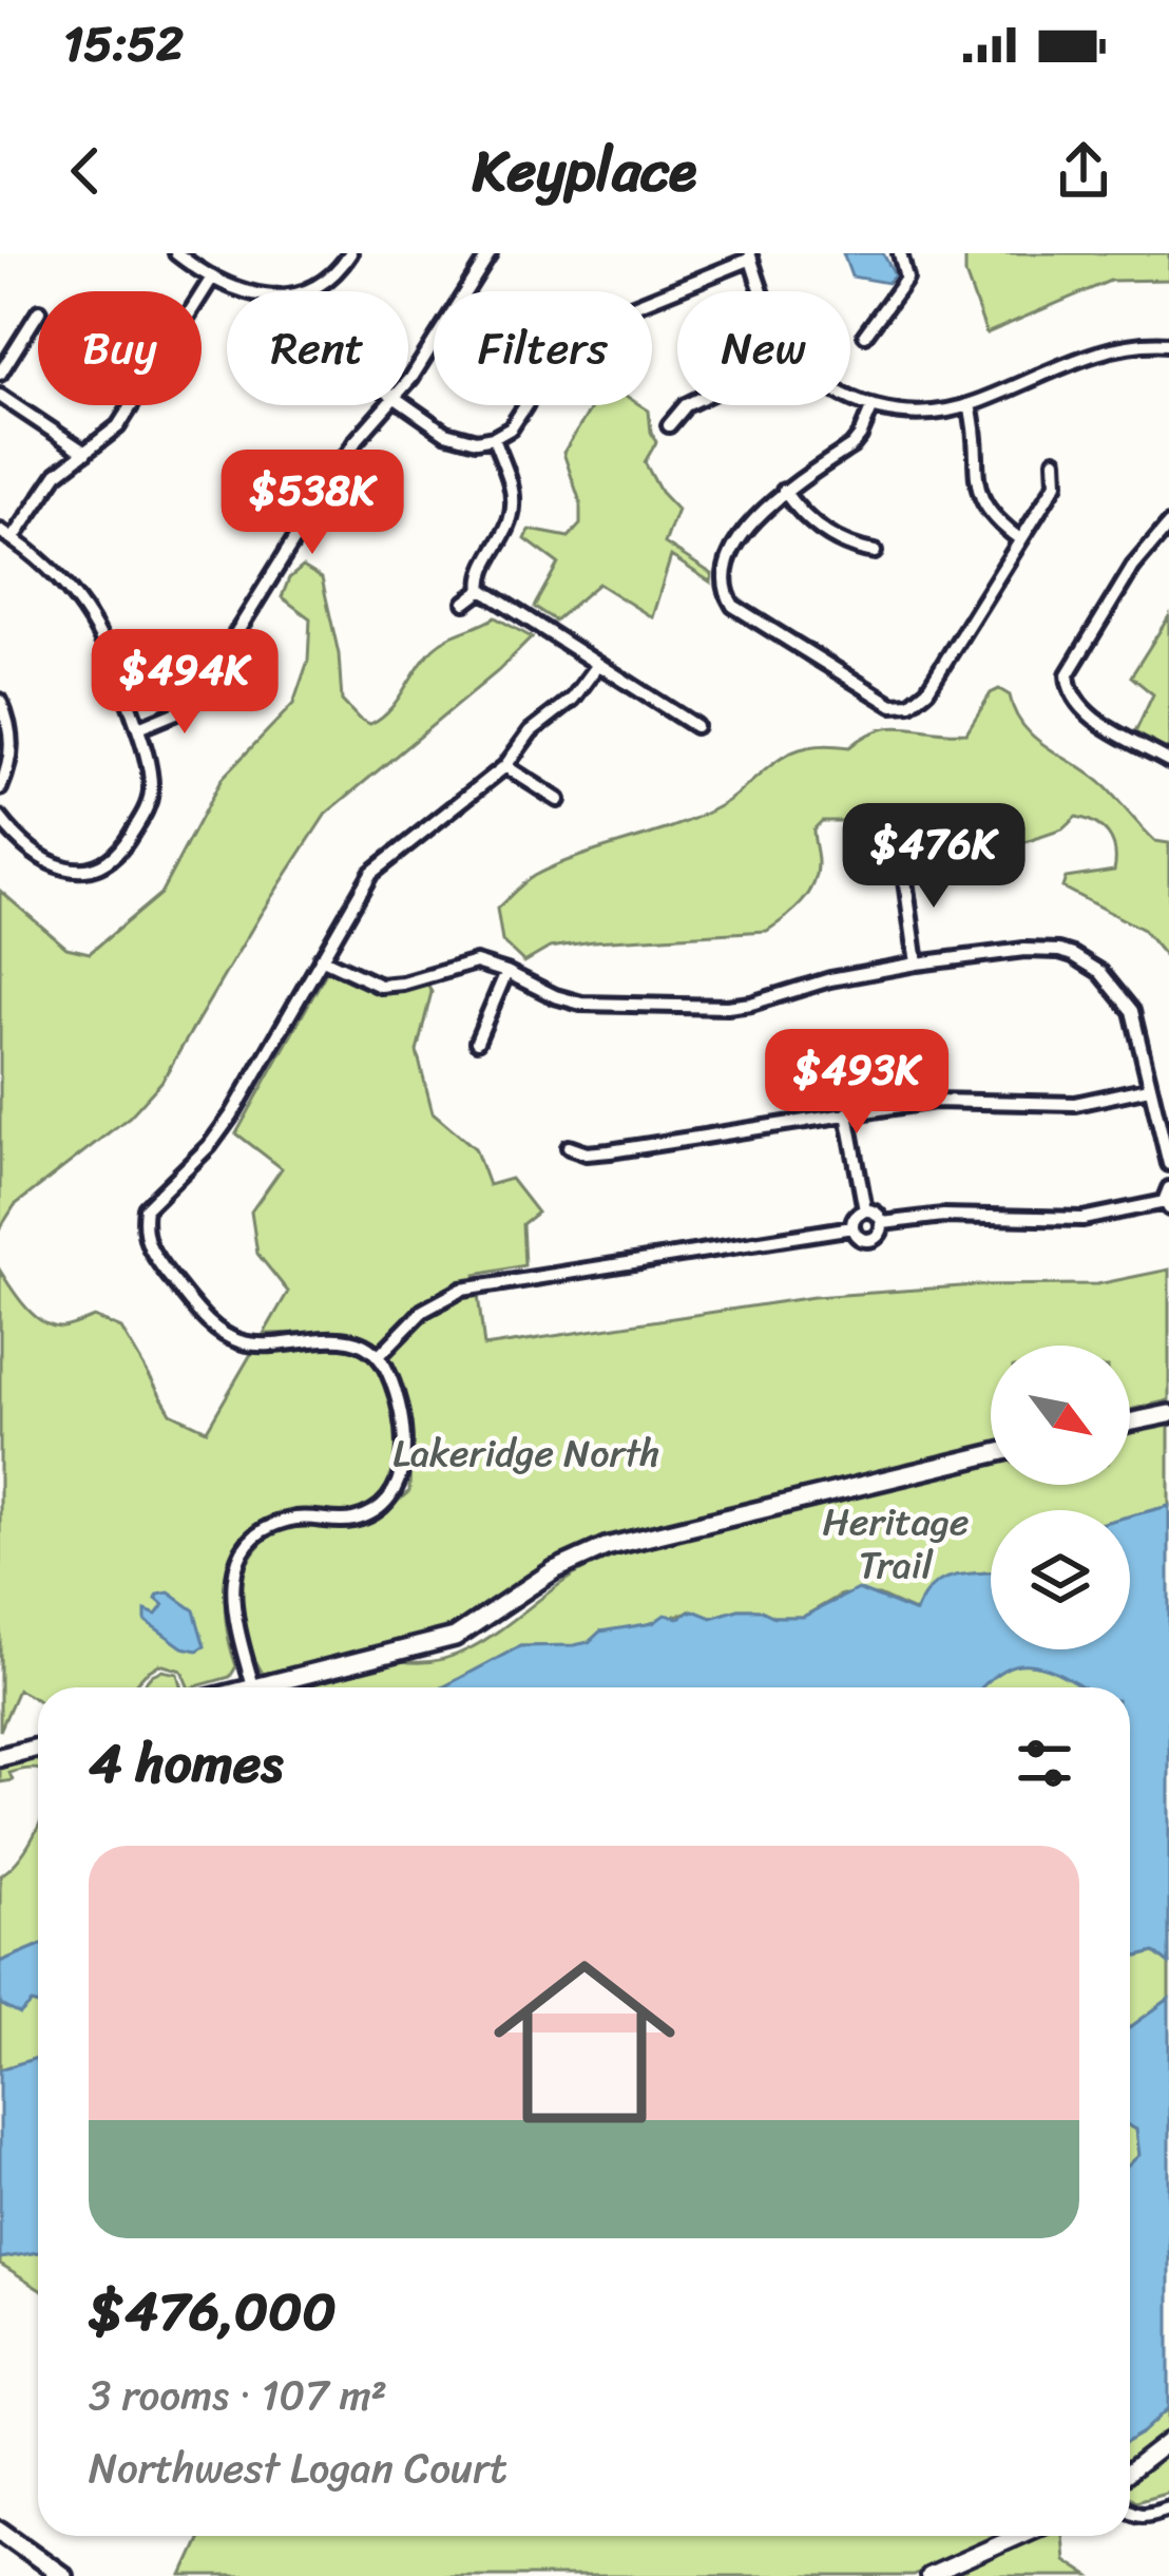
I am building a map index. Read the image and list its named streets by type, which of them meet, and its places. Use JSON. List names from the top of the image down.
{
  "parks": ["Lakeridge North", "Heritage Trail"],
  "north": "bottom right",
  "page": {
    "status": "15:52",
    "header": "Keyplace",
    "chip": [
      "Buy",
      "Rent",
      "Filters",
      "New"
    ],
    "price": [
      "$538K",
      "$494K",
      "$476K",
      "$493K"
    ],
    "heading": "4 homes",
    "list": [
      {
        "name": "$476,000",
        "note": "3 rooms · 107 m² · Northwest Logan Court"
      }
    ]
  }
}
